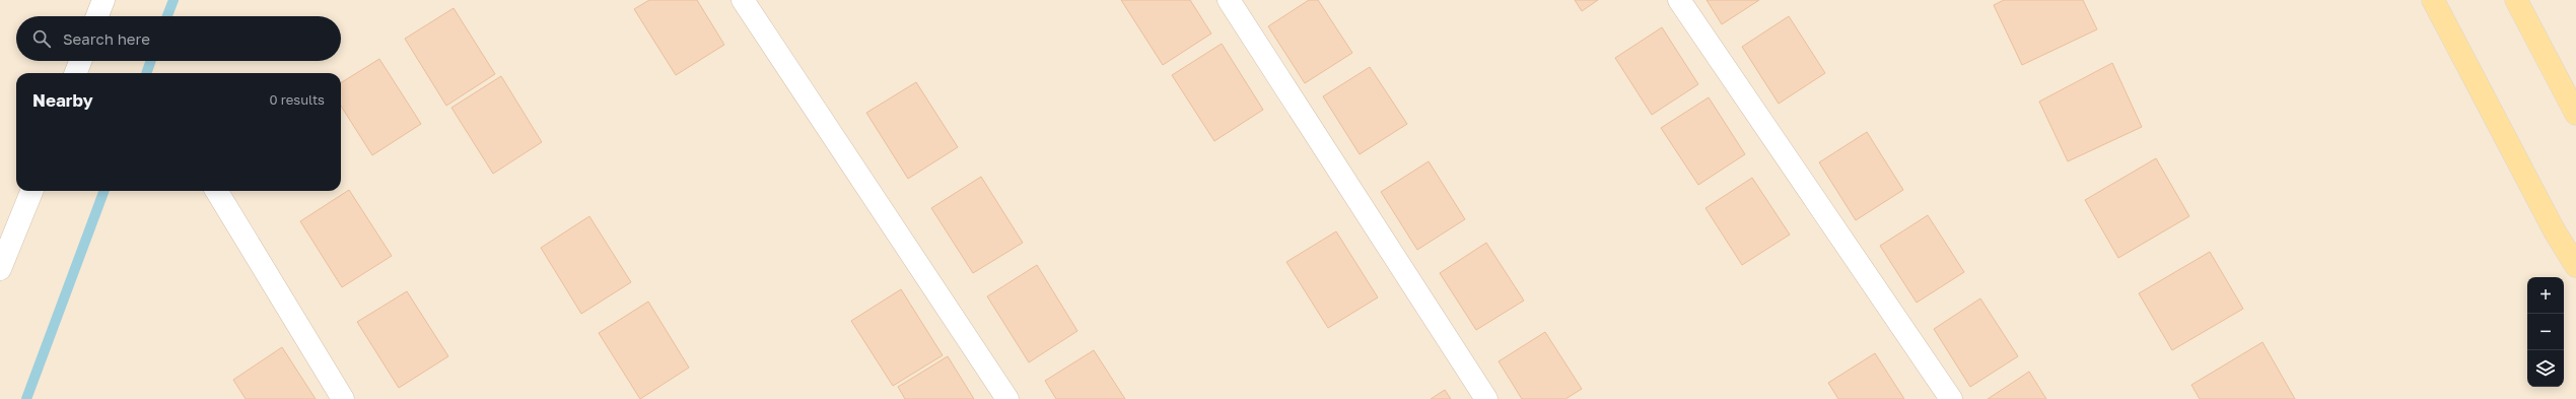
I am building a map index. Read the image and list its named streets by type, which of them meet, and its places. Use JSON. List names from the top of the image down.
{
  "page": {
    "search": "Search here",
    "heading": ["Nearby", "0 results"],
    "map_buttons": ["+", "−"]
  }
}
